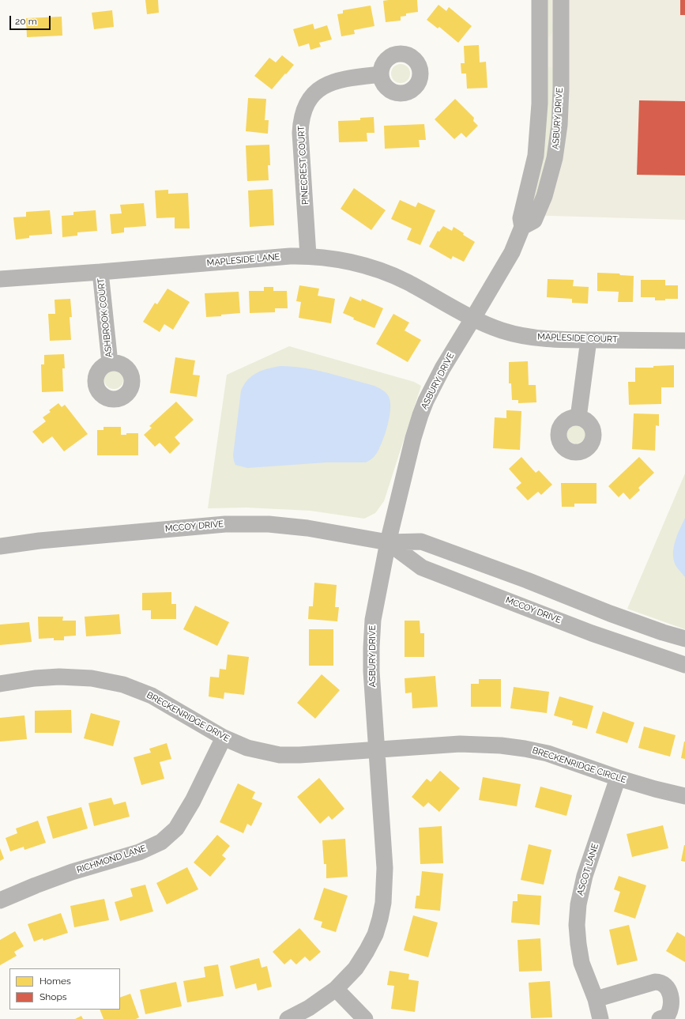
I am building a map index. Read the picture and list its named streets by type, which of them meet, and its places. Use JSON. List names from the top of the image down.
{
  "streets": {
    "street": [
      "ASBURY DRIVE",
      "PINECREST COURT",
      "MAPLESIDE LANE",
      "ASHBROOK COURT",
      "MAPLESIDE COURT",
      "MCCOY DRIVE",
      "BRECKENRIDGE DRIVE",
      "BRECKENRIDGE CIRCLE",
      "RICHMOND LANE",
      "ASCOT LANE"
    ]
  },
  "crossings": [
    ["ASBURY DRIVE", "MAPLESIDE LANE"],
    ["ASBURY DRIVE", "MAPLESIDE COURT"],
    ["ASBURY DRIVE", "MCCOY DRIVE"],
    ["ASBURY DRIVE", "BRECKENRIDGE DRIVE"],
    ["ASBURY DRIVE", "BRECKENRIDGE CIRCLE"],
    ["PINECREST COURT", "MAPLESIDE LANE"],
    ["MAPLESIDE LANE", "ASHBROOK COURT"],
    ["MAPLESIDE LANE", "MAPLESIDE COURT"],
    ["BRECKENRIDGE DRIVE", "BRECKENRIDGE CIRCLE"],
    ["BRECKENRIDGE DRIVE", "RICHMOND LANE"],
    ["BRECKENRIDGE CIRCLE", "ASCOT LANE"]
  ],
  "legend": ["Homes", "Shops"],
  "scale_bar": "20 m"
}
